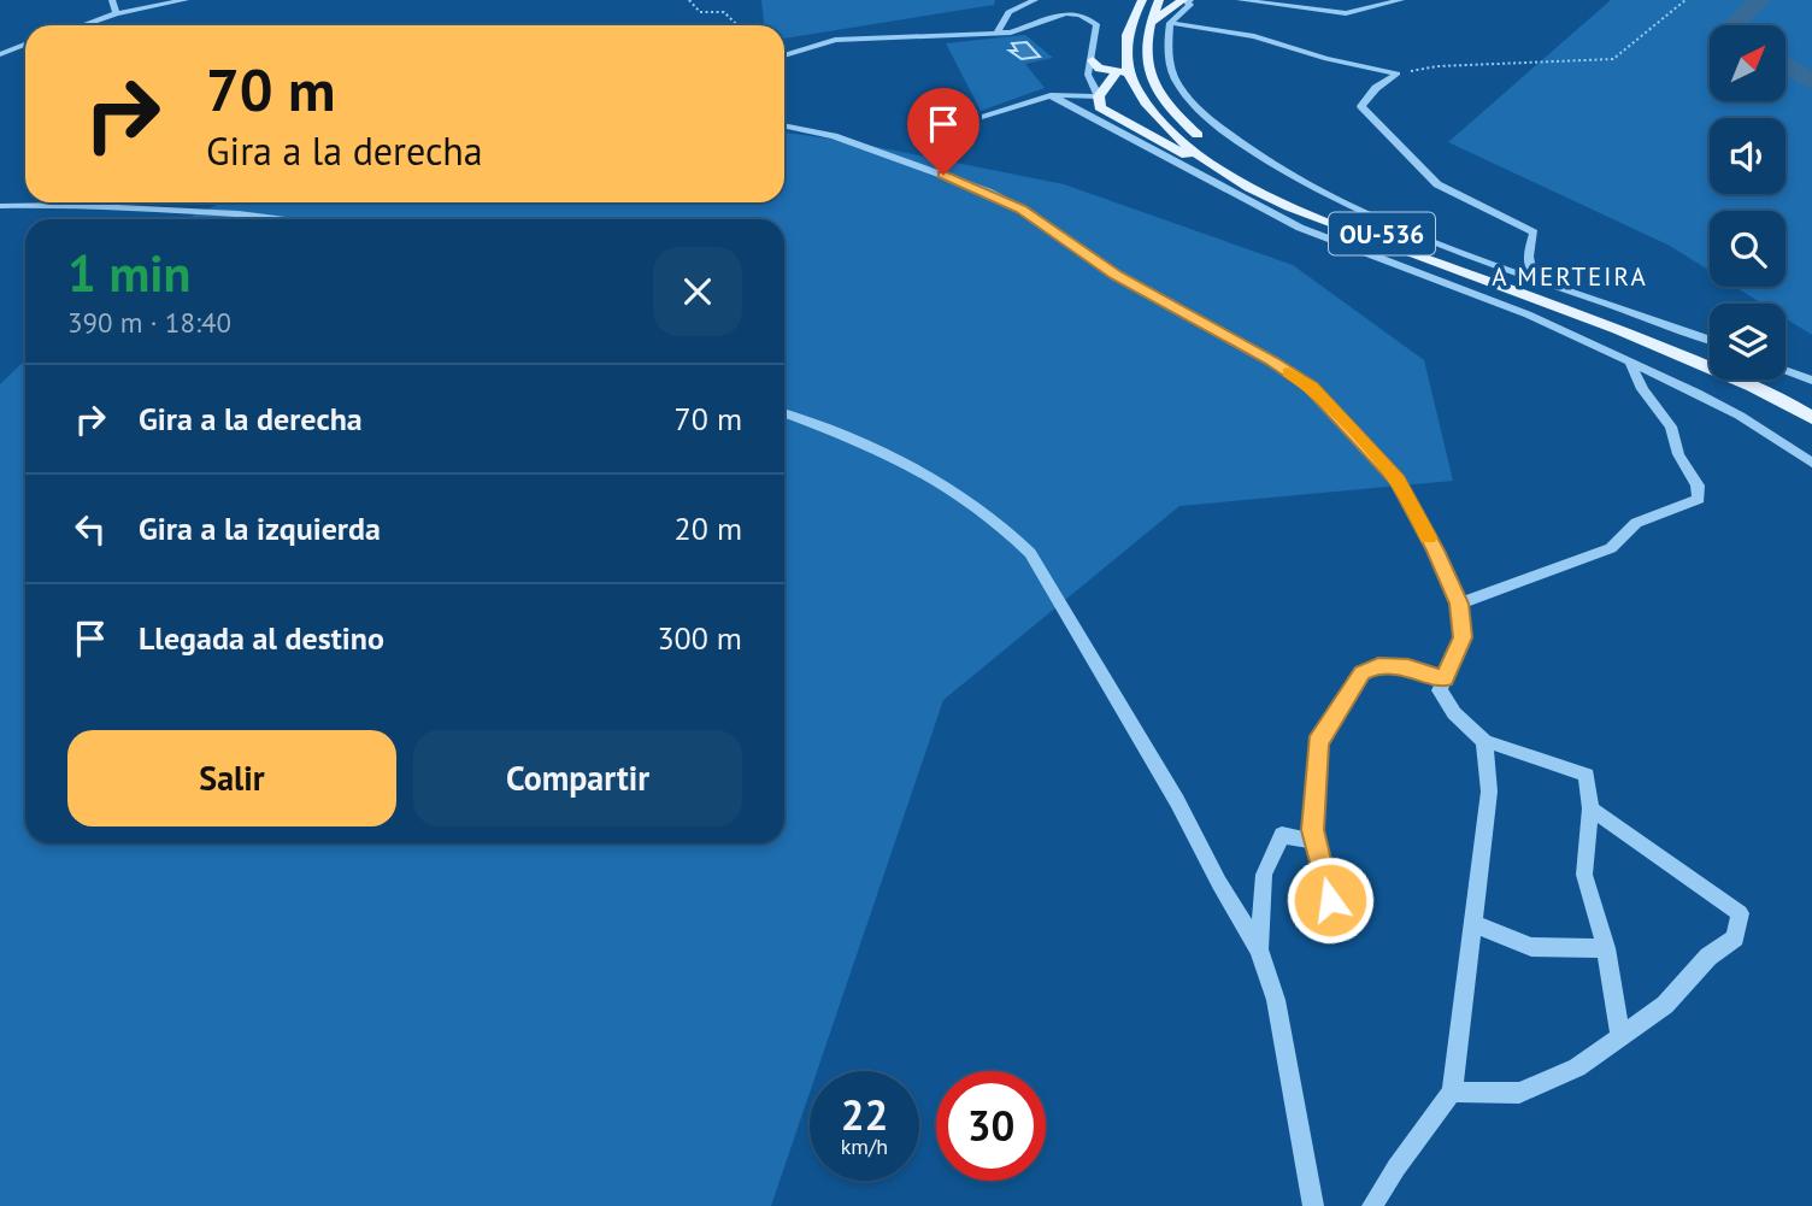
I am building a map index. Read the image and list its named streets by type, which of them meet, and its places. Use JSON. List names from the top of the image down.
{
  "streets": {
    "main road": ["OU-536"]
  },
  "districts": ["A MERTEIRA"],
  "north": "top right",
  "page": {
    "turn": ["70 m", "Gira a la derecha"],
    "heading": ["1 min", "390 m · 18:40"],
    "list": [
      {
        "name": "Gira a la derecha",
        "value": "70 m"
      },
      {
        "name": "Gira a la izquierda",
        "value": "20 m"
      },
      {
        "name": "Llegada al destino",
        "value": "300 m"
      }
    ],
    "buttons": ["Salir", "Compartir"],
    "speed": "22 km/h",
    "limit": "30"
  }
}
